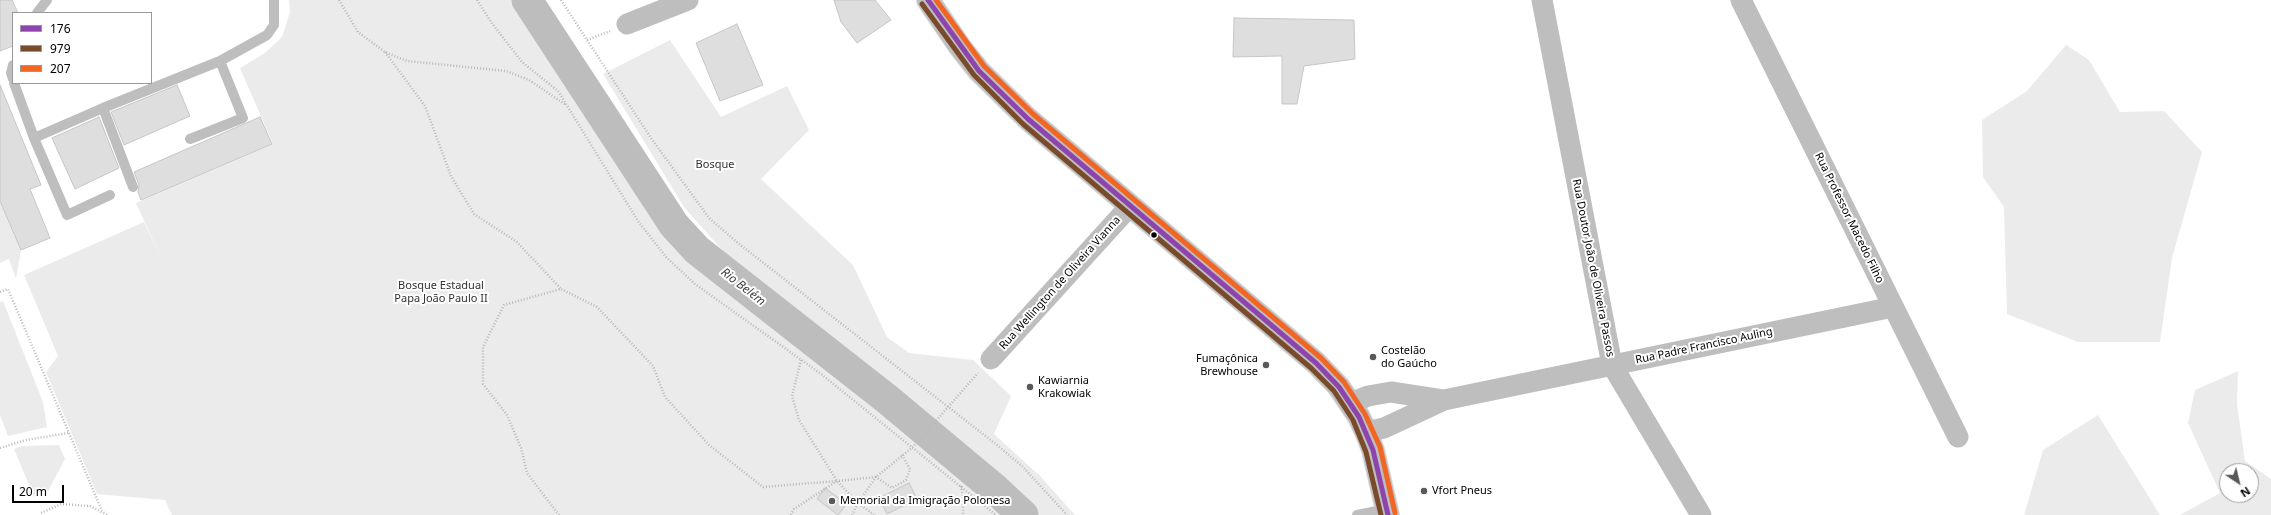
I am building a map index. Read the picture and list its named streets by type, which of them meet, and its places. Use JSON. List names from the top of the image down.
{
  "streets": {
    "street": [
      "Rua Professor Macedo Filho",
      "Rua Doutor João de Oliveira Passos",
      "Rua Wellington de Oliveira Vianna",
      "Rua Padre Francisco Auling"
    ]
  },
  "crossings": [
    ["Rua Professor Macedo Filho", "Rua Padre Francisco Auling"],
    ["Rua Doutor João de Oliveira Passos", "Rua Padre Francisco Auling"]
  ],
  "water": ["Rio Belém"],
  "parks": ["Bosque", "Bosque Estadual Papa João Paulo II"],
  "places": [
    "Costelão do Gaúcho",
    "Fumaçônica Brewhouse",
    "Kawiarnia Krakowiak",
    "Vfort Pneus",
    "Memorial da Imigração Polonesa"
  ],
  "lines": ["transit line 176", "transit line 207", "transit line 979"],
  "legend": ["176", "979", "207"],
  "scale_bar": "20 m",
  "north": "bottom right"
}
